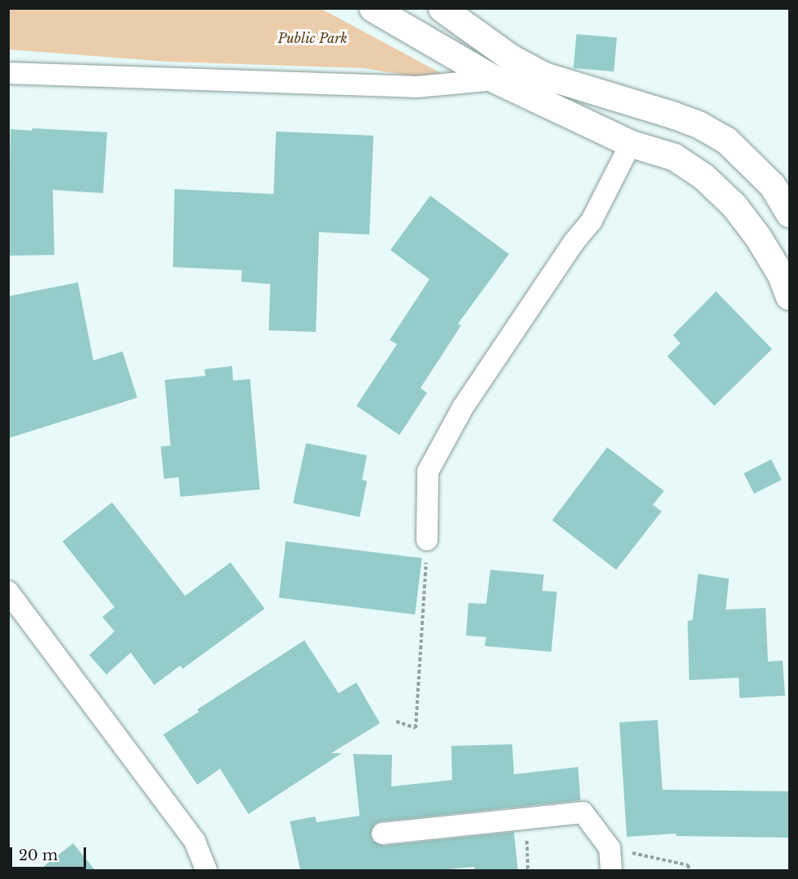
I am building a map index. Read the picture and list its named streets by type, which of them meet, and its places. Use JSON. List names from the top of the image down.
{
  "parks": ["Public Park"],
  "scale_bar": "20 m"
}
